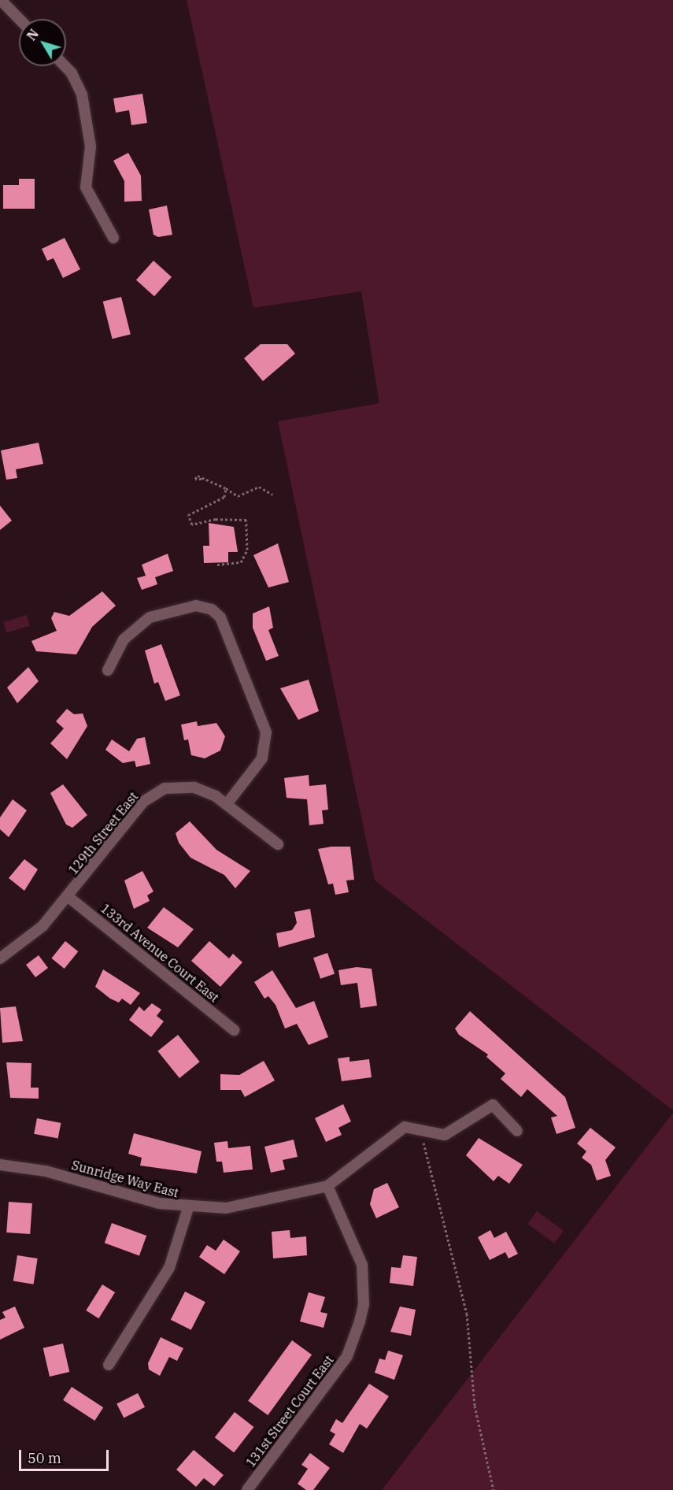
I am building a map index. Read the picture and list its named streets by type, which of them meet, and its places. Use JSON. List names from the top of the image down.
{
  "streets": {
    "street": [
      "129th Street East",
      "133rd Avenue Court East",
      "Sunridge Way East",
      "131st Street Court East"
    ]
  },
  "crossings": [
    ["129th Street East", "133rd Avenue Court East"],
    ["Sunridge Way East", "131st Street Court East"]
  ],
  "scale_bar": "50 m",
  "north": "top left"
}
